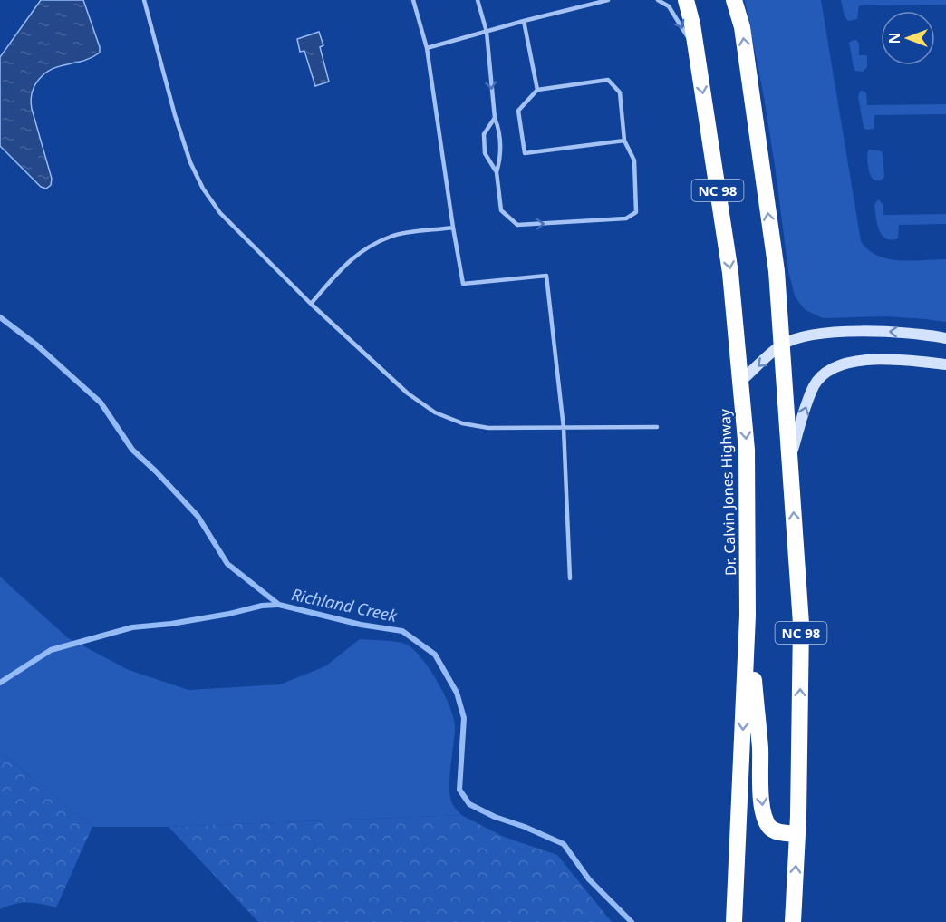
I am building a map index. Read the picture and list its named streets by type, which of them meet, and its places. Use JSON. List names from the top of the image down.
{
  "streets": {
    "highway": ["NC 98", "Dr. Calvin Jones Highway"]
  },
  "water": ["Richland Creek"],
  "north": "left"
}
